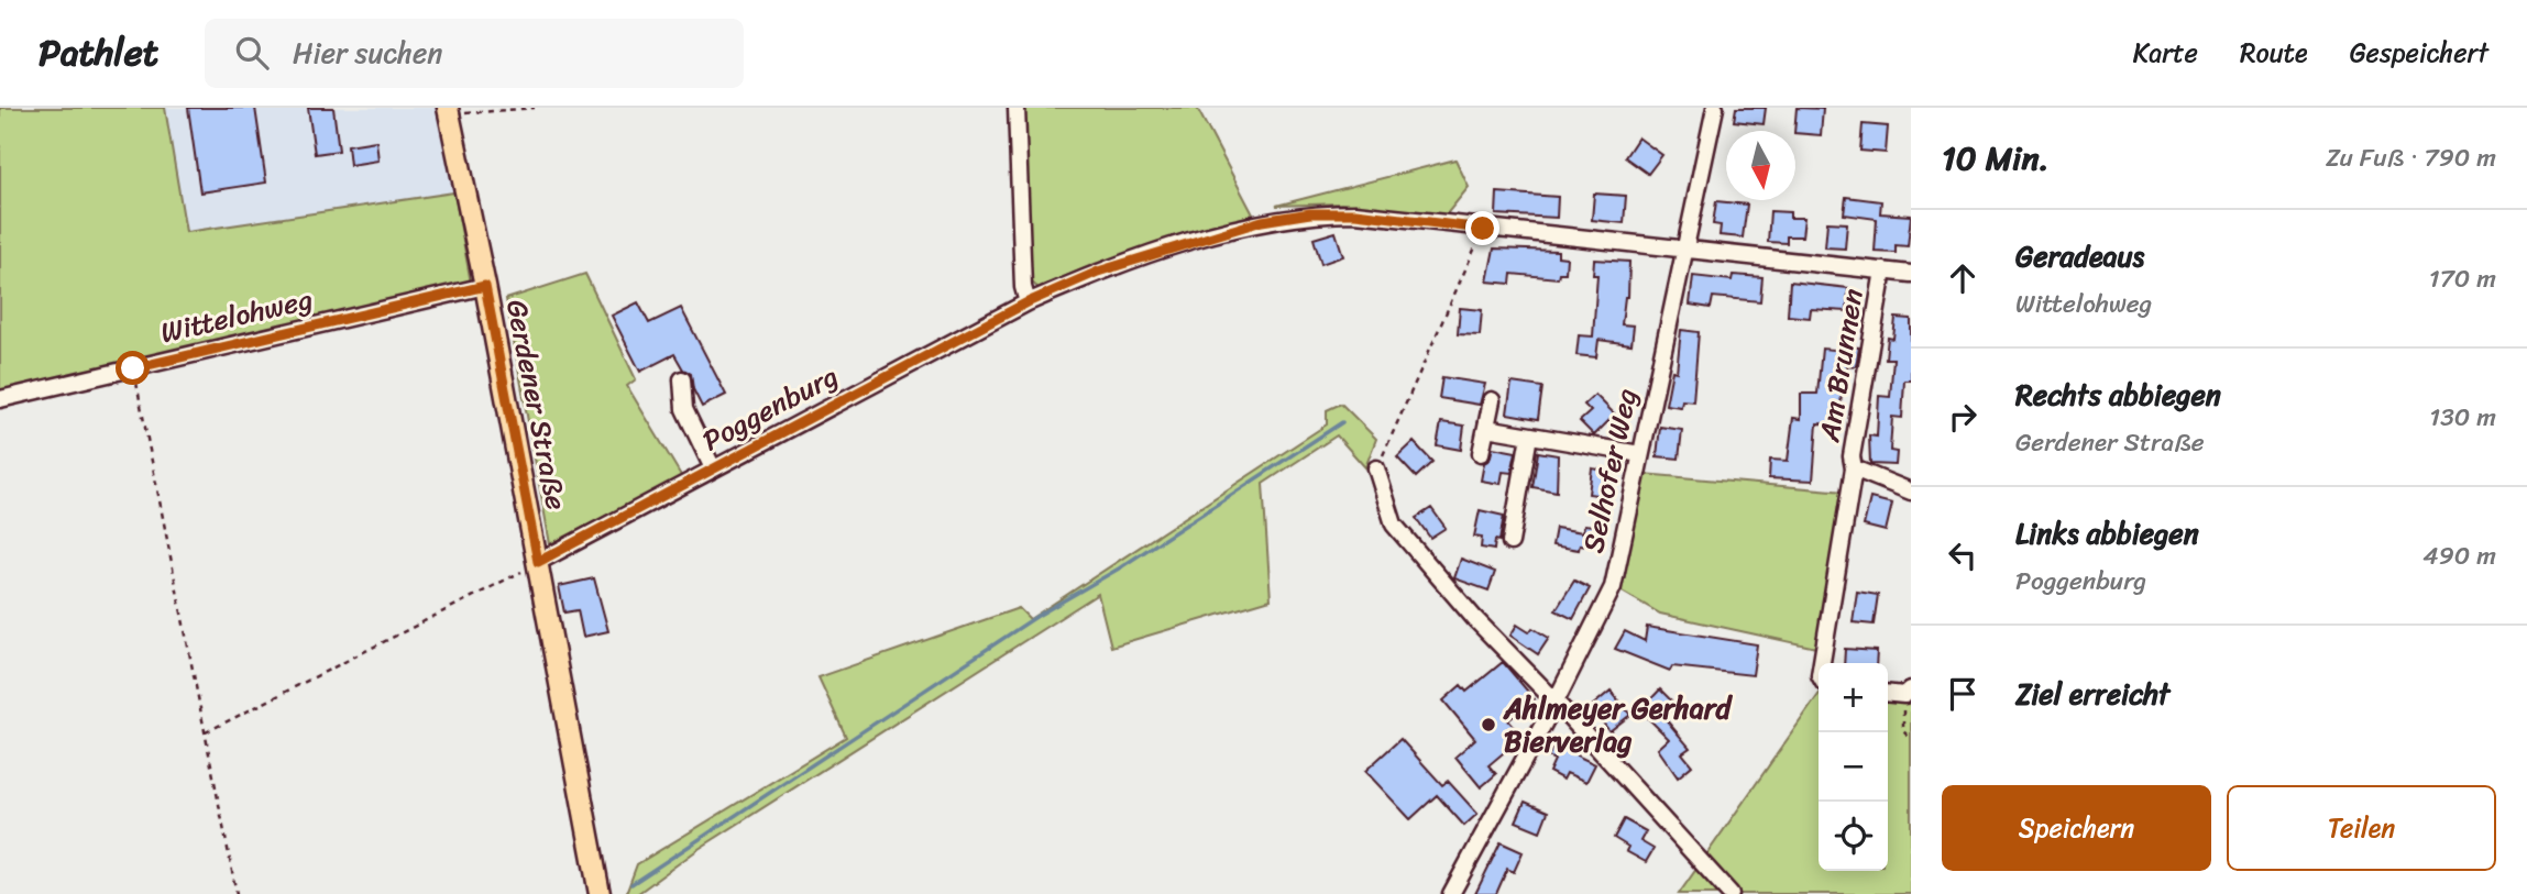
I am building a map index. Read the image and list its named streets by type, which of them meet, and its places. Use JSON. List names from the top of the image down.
{
  "streets": {
    "main road": ["Gerdener Straße"],
    "street": [
      "Wittelohweg",
      "Am Brunnen",
      "Poggenburg",
      "Selhofer Weg"
    ]
  },
  "crossings": [
    ["Wittelohweg", "Gerdener Straße"],
    ["Gerdener Straße", "Poggenburg"],
    ["Poggenburg", "Selhofer Weg"]
  ],
  "places": ["Ahlmeyer Gerhard Bierverlag"],
  "north": "bottom",
  "page": {
    "header": "Pathlet",
    "search": "Hier suchen",
    "nav": ["Karte", "Route", "Gespeichert"],
    "heading": ["10 Min.", "Zu Fuß · 790 m"],
    "list": [
      ["Geradeaus", "Wittelohweg", "170 m"],
      ["Rechts abbiegen", "Gerdener Straße", "130 m"],
      ["Links abbiegen", "Poggenburg", "490 m"],
      "Ziel erreicht"
    ],
    "map_buttons": ["+", "−"],
    "buttons": ["Speichern", "Teilen"]
  }
}
